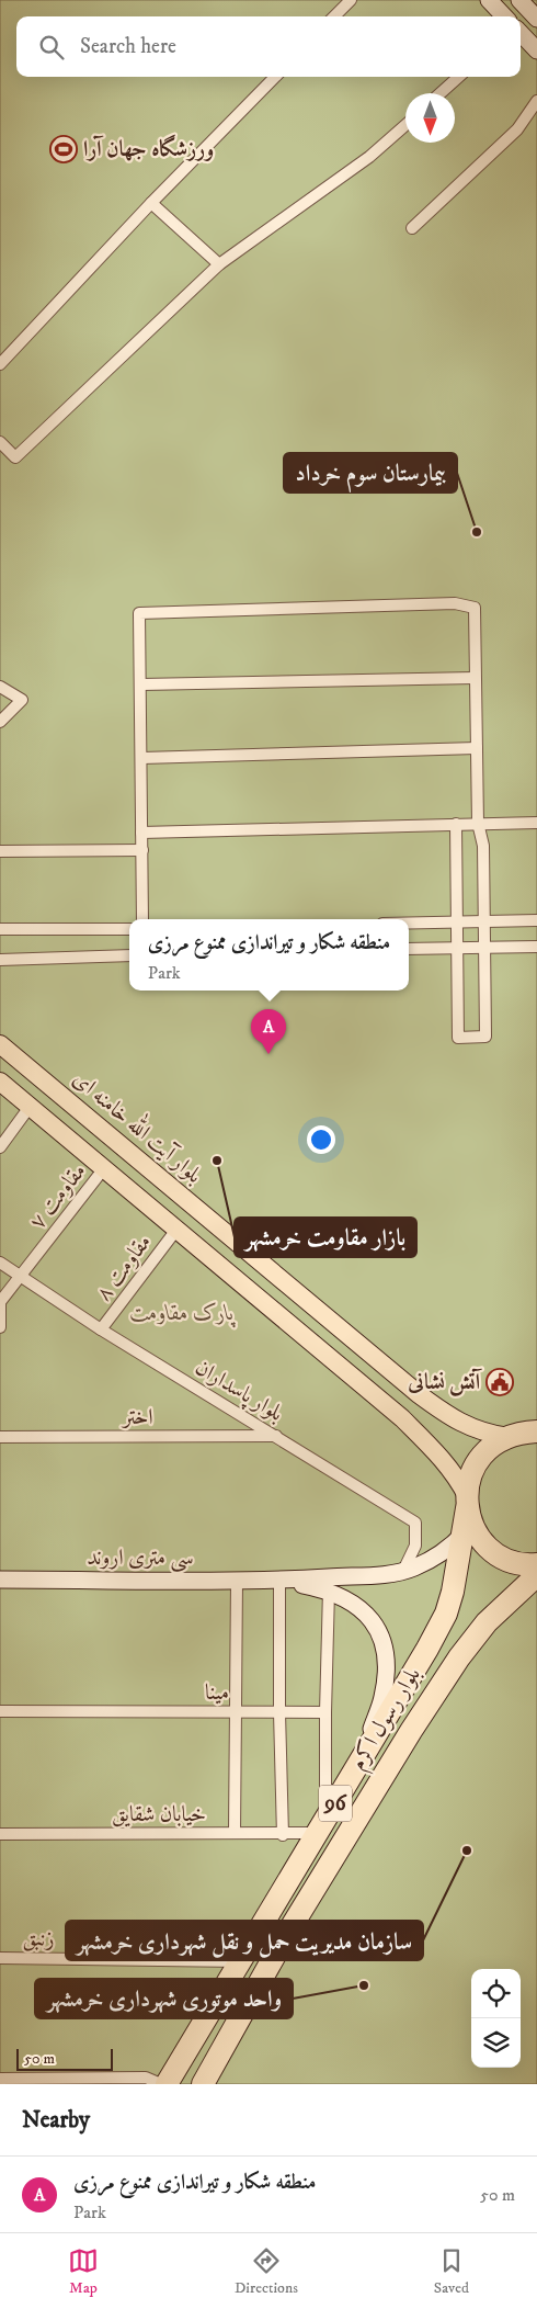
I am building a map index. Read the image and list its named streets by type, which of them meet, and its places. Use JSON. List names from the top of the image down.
{
  "streets": {
    "highway": ["بلوار رسول اکرم", "96"],
    "main road": ["بلوار آیت الله خامنه ای"],
    "street": [
      "مقاومت ۷",
      "مقاومت ۸",
      "بلوار پاسداران",
      "اختر",
      "سی متری اروند",
      "مینا",
      "خیابان شقایق",
      "زنبق"
    ]
  },
  "crossings": [
    ["بلوار آیت الله خامنه ای", "96"],
    ["مقاومت ۷", "بلوار پاسداران"],
    ["مقاومت ۸", "بلوار پاسداران"],
    ["بلوار پاسداران", "اختر"],
    ["بلوار رسول اکرم", "96"],
    ["بلوار رسول اکرم", "خیابان شقایق"],
    ["بلوار رسول اکرم", "زنبق"]
  ],
  "parks": ["پارک مقاومت"],
  "places": {
    "sports": ["ورزشگاه جهان آرا"],
    "other": [
      "بیمارستان سوم خرداد",
      "بازار مقاومت خرمشهر",
      "سازمان مدیریت حمل و نقل شهرداری خرمشهر",
      "واحد موتوری شهرداری خرمشهر"
    ],
    "public building": ["آتش نشانی"]
  },
  "scale_bar": "50 m",
  "north": "bottom",
  "page": {
    "search": "Search here",
    "popup": ["منطقه شکار و تیراندازی ممنوع مرزی", "Park"],
    "pins": "A",
    "scale": "50 m",
    "heading": "Nearby",
    "list": [
      {
        "mark": "A",
        "name": "منطقه شکار و تیراندازی ممنوع مرزی",
        "note": "Park",
        "value": "50 m"
      }
    ],
    "nav": ["Map", "Directions", "Saved"]
  }
}
